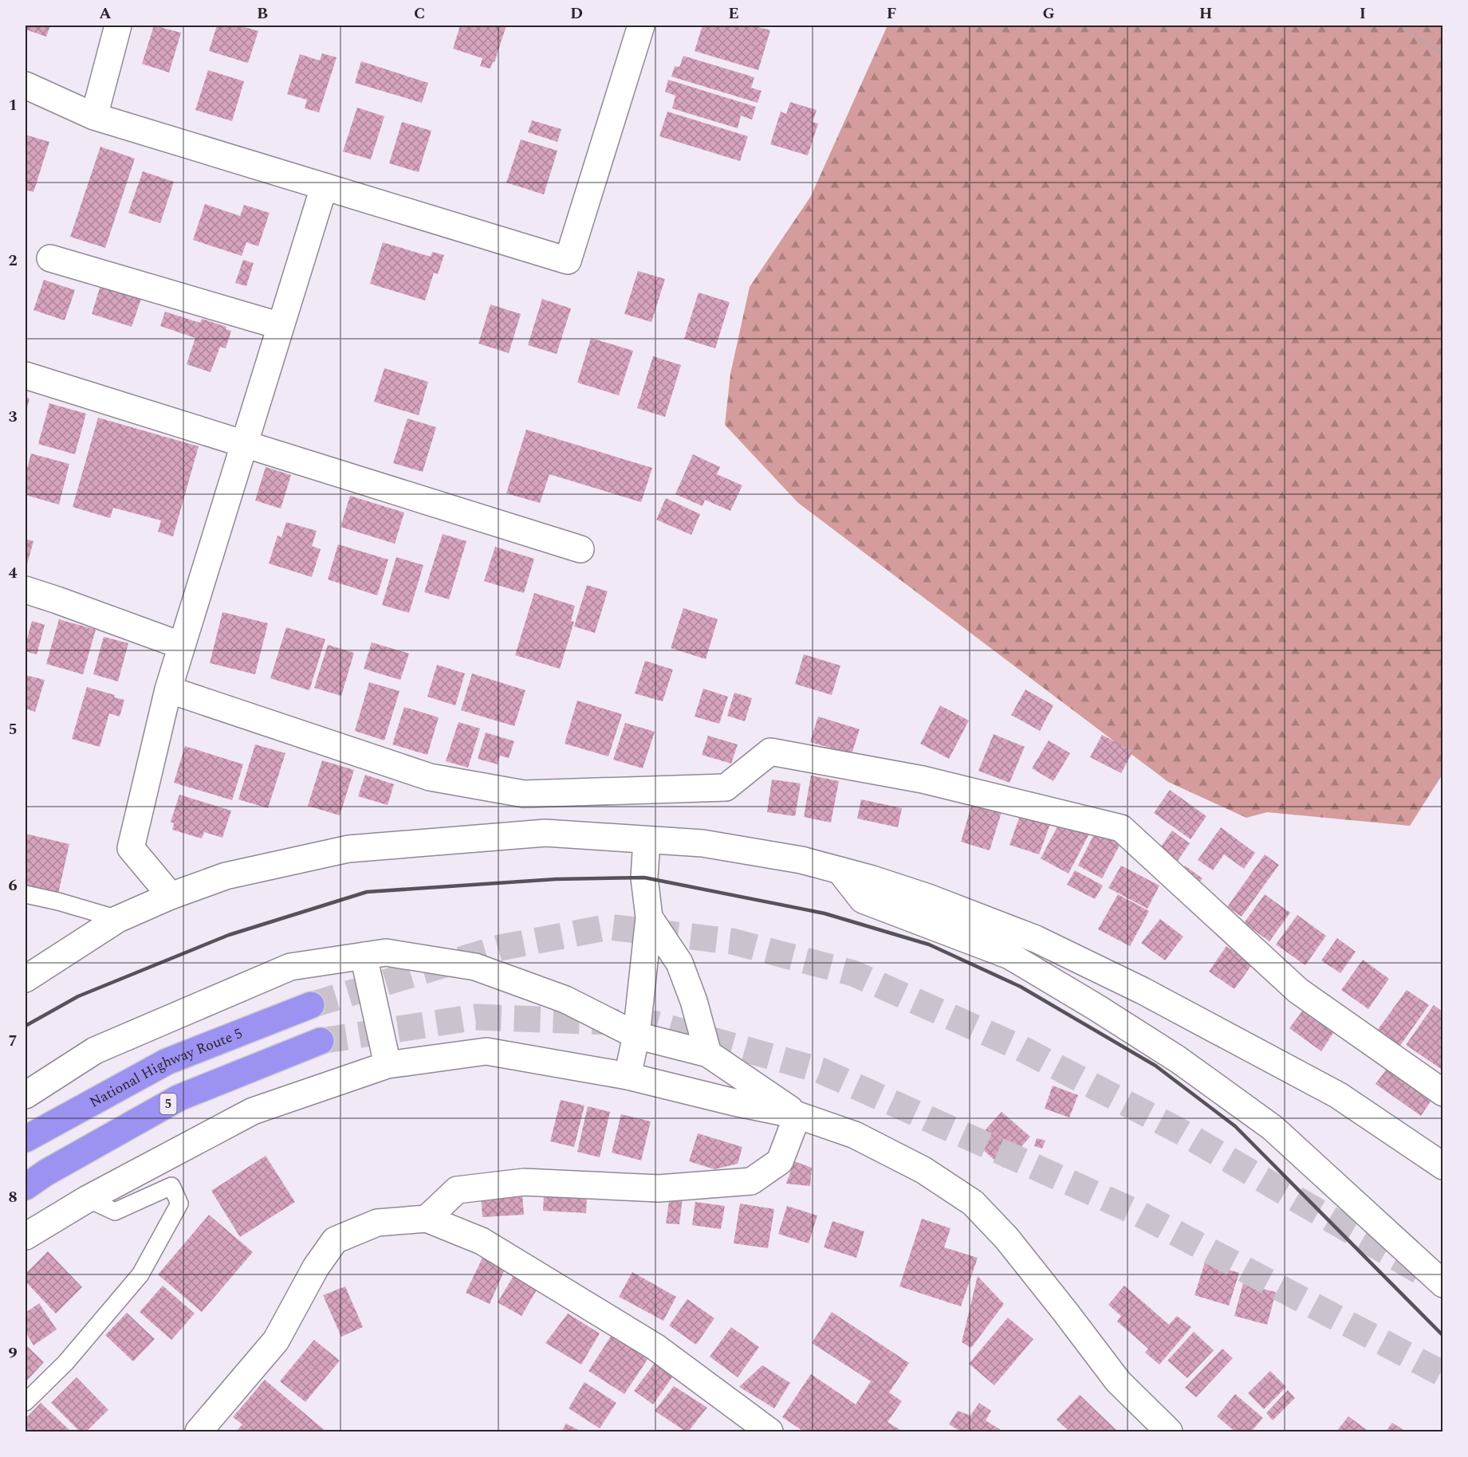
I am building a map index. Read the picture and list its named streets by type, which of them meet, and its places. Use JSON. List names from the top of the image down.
{
  "streets": {
    "highway": ["National Highway Route 5", "5"]
  },
  "grid": {
    "columns": [
      "A",
      "B",
      "C",
      "D",
      "E",
      "F",
      "G",
      "H",
      "I"
    ],
    "rows": [
      "1",
      "2",
      "3",
      "4",
      "5",
      "6",
      "7",
      "8",
      "9"
    ]
  }
}
